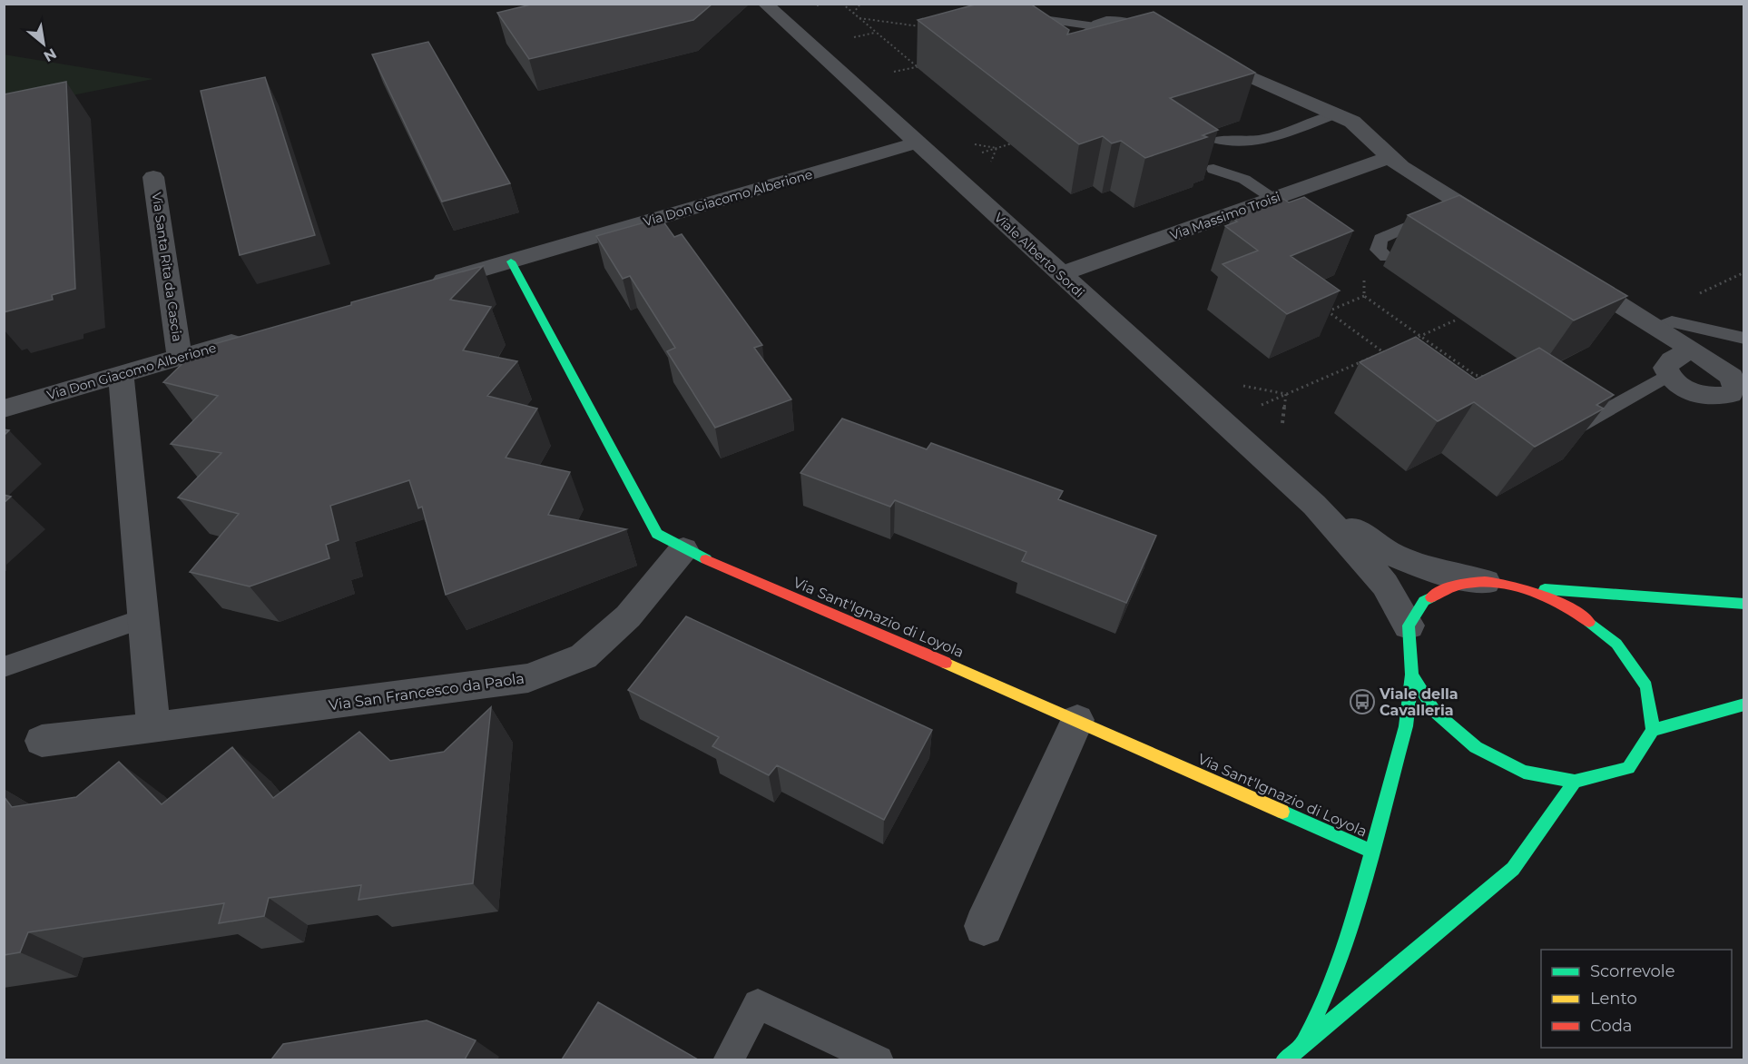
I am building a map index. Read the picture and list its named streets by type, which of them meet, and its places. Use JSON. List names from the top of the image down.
{
  "streets": {
    "street": [
      "Via Don Giacomo Alberione",
      "Via Massimo Troisi",
      "Viale Alberto Sordi",
      "Via Santa Rita da Cascia",
      "Via Sant'Ignazio di Loyola",
      "Via San Francesco da Paola"
    ]
  },
  "crossings": [
    ["Via Don Giacomo Alberione", "Viale Alberto Sordi"],
    ["Via Don Giacomo Alberione", "Via Santa Rita da Cascia"],
    ["Via Don Giacomo Alberione", "Via Sant'Ignazio di Loyola"],
    ["Via Massimo Troisi", "Viale Alberto Sordi"],
    ["Via Sant'Ignazio di Loyola", "Via San Francesco da Paola"]
  ],
  "places": {
    "bus stop": ["Viale della Cavalleria"]
  },
  "legend": ["Scorrevole", "Lento", "Coda"],
  "north": "bottom right"
}
